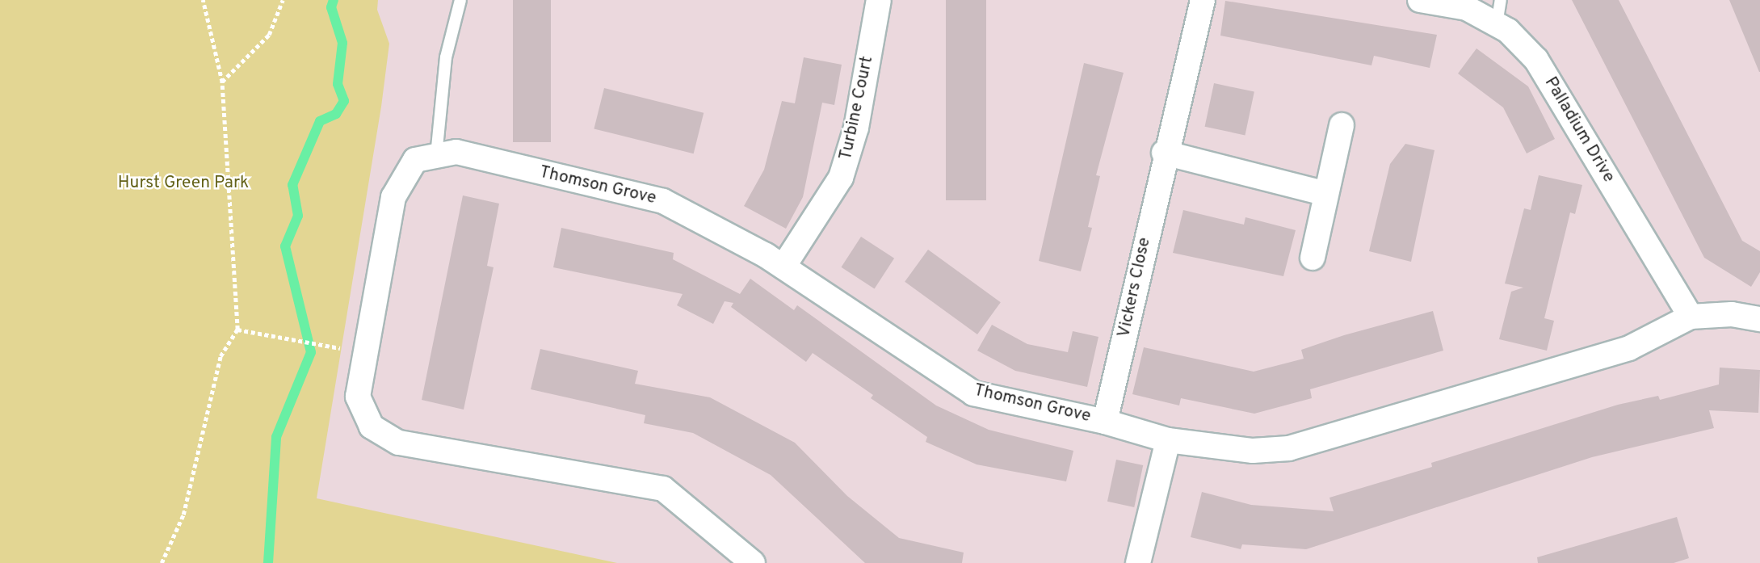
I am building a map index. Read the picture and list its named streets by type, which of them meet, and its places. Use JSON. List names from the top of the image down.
{
  "streets": {
    "street": [
      "Turbine Court",
      "Palladium Drive",
      "Thomson Grove",
      "Vickers Close"
    ]
  },
  "crossings": [
    ["Turbine Court", "Thomson Grove"],
    ["Palladium Drive", "Thomson Grove"],
    ["Thomson Grove", "Vickers Close"]
  ],
  "parks": ["Hurst Green Park"]
}
